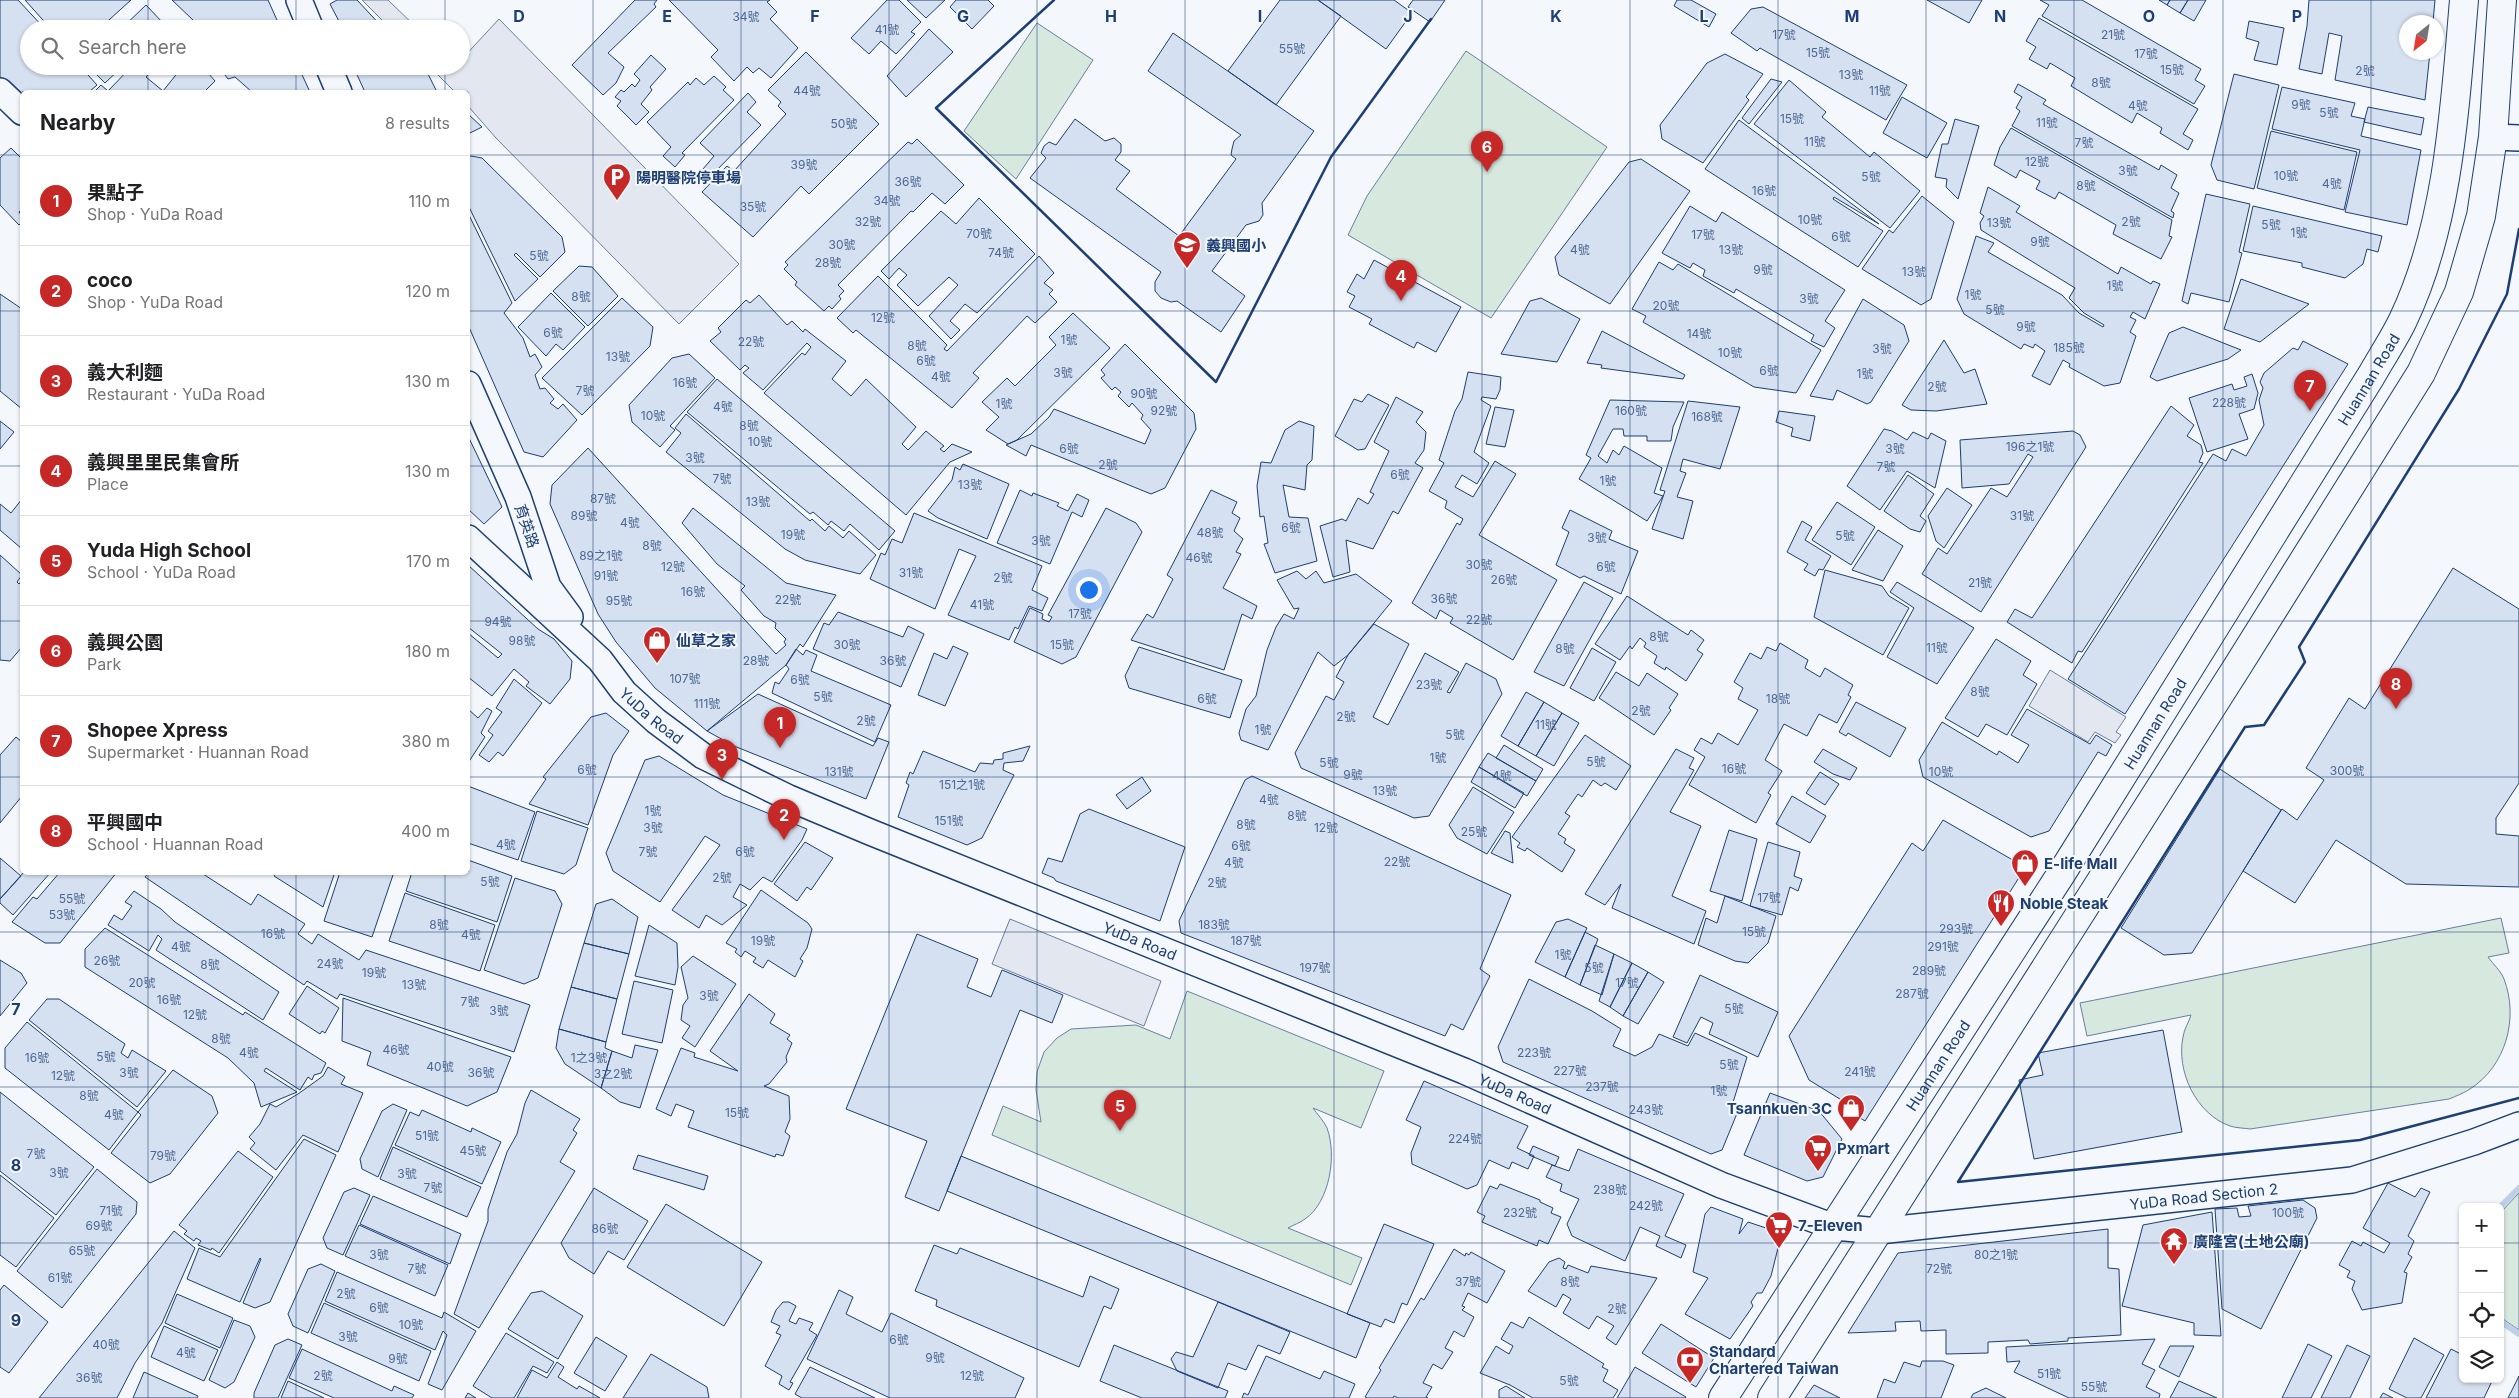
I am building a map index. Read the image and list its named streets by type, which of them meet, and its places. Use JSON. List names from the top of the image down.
{
  "streets": {
    "main road": ["Huannan Road"],
    "street": ["育英路", "YuDa Road", "YuDa Road Section 2"]
  },
  "crossings": [
    ["Huannan Road", "YuDa Road"],
    ["育英路", "YuDa Road"],
    ["YuDa Road", "YuDa Road Section 2"]
  ],
  "places": {
    "parking": ["陽明醫院停車場"],
    "school or university": ["義興國小"],
    "shop": ["仙草之家", "E-life Mall", "Tsannkuen 3C"],
    "restaurant": ["Noble Steak"],
    "supermarket": ["Pxmart", "7-Eleven"],
    "temple": ["廣隆宮(土地公廟)"],
    "bank": ["Standard Chartered Taiwan"]
  },
  "house_numbers": [
    "34號",
    "41號",
    "17號",
    "21號",
    "55號",
    "15號",
    "17號",
    "15號",
    "2號",
    "13號",
    "8號",
    "44號",
    "11號",
    "9號",
    "4號",
    "5號",
    "15號",
    "11號",
    "50號",
    "11號",
    "7號",
    "12號",
    "39號",
    "3號",
    "10號",
    "5號",
    "36號",
    "4號",
    "8號",
    "16號",
    "34號",
    "35號",
    "10號",
    "32號",
    "2號",
    "13號",
    "5號",
    "1號",
    "70號",
    "17號",
    "6號",
    "9號",
    "30號",
    "4號",
    "13號",
    "74號",
    "5號",
    "28號",
    "9號",
    "13號",
    "1號",
    "1號",
    "8號",
    "3號",
    "20號",
    "5號",
    "12號",
    "9號",
    "6號",
    "14號",
    "1號",
    "22號",
    "8號",
    "185號",
    "3號",
    "10號",
    "13號",
    "6號",
    "6號",
    "3號",
    "1號",
    "4號",
    "16號",
    "2號",
    "7號",
    "90號",
    "228號",
    "1號",
    "4號",
    "92號",
    "160號",
    "10號",
    "168號",
    "8號",
    "10號",
    "196之1號",
    "6號",
    "3號",
    "3號",
    "2號",
    "7號",
    "6號",
    "7號",
    "1號",
    "13號",
    "87號",
    "13號",
    "89號",
    "31號",
    "4號",
    "6號",
    "48號",
    "19號",
    "5號",
    "3號",
    "3號",
    "8號",
    "89之1號",
    "46號",
    "30號",
    "12號",
    "6號",
    "31號",
    "91號",
    "2號",
    "26號",
    "21號",
    "16號",
    "36號",
    "22號",
    "95號",
    "41號",
    "17號",
    "22號",
    "94號",
    "8號",
    "98號",
    "30號",
    "15號",
    "11號",
    "8號",
    "28號",
    "36號",
    "107號",
    "6號",
    "23號",
    "8號",
    "5號",
    "6號",
    "18號",
    "111號",
    "2號",
    "2號",
    "2號",
    "11號",
    "1號",
    "5號",
    "1號",
    "5號",
    "5號",
    "16號",
    "6號",
    "300號",
    "131號",
    "10號",
    "9號",
    "4號",
    "151之1號",
    "13號",
    "4號",
    "1號",
    "8號",
    "151號",
    "8號",
    "3號",
    "12號",
    "25號",
    "4號",
    "6號",
    "7號",
    "6號",
    "22號",
    "4號",
    "2號",
    "5號",
    "2號",
    "17號",
    "55號",
    "53號",
    "8號",
    "183號",
    "293號",
    "15號",
    "16號",
    "4號",
    "19號",
    "187號",
    "4號",
    "291號",
    "1號",
    "26號",
    "24號",
    "8號",
    "197號",
    "5號",
    "289號",
    "19號",
    "20號",
    "17號",
    "13號",
    "287號",
    "3號",
    "16號",
    "7號",
    "5號",
    "3號",
    "12號",
    "8號",
    "46號",
    "4號",
    "223號",
    "5號",
    "16號",
    "1之3號",
    "5號",
    "40號",
    "227號",
    "241號",
    "3號",
    "36號",
    "3之2號",
    "12號",
    "237號",
    "1號",
    "8號",
    "243號",
    "15號",
    "4號",
    "51號",
    "224號",
    "45號",
    "7號",
    "79號",
    "3號",
    "3號",
    "7號",
    "238號",
    "242號",
    "71號",
    "232號",
    "100號",
    "69號",
    "86號",
    "65號",
    "3號",
    "80之1號",
    "7號",
    "72號",
    "61號",
    "37號",
    "8號",
    "2號",
    "6號",
    "2號",
    "10號",
    "3號",
    "6號",
    "40號",
    "4號",
    "9號",
    "9號",
    "51號",
    "2號",
    "12號",
    "36號",
    "5號",
    "55號"
  ],
  "north": "bottom left",
  "page": {
    "search": "Search here",
    "heading": ["Nearby", "8 results"],
    "pins": [
      "6",
      "4",
      "7",
      "8",
      "1",
      "3",
      "2",
      "5"
    ],
    "list": [
      {
        "mark": "1",
        "name": "果點子",
        "note": "Shop · YuDa Road",
        "value": "110 m"
      },
      {
        "mark": "2",
        "name": "coco",
        "note": "Shop · YuDa Road",
        "value": "120 m"
      },
      {
        "mark": "3",
        "name": "義大利麵",
        "note": "Restaurant · YuDa Road",
        "value": "130 m"
      },
      {
        "mark": "4",
        "name": "義興里里民集會所",
        "note": "Place",
        "value": "130 m"
      },
      {
        "mark": "5",
        "name": "Yuda High School",
        "note": "School · YuDa Road",
        "value": "170 m"
      },
      {
        "mark": "6",
        "name": "義興公園",
        "note": "Park",
        "value": "180 m"
      },
      {
        "mark": "7",
        "name": "Shopee Xpress",
        "note": "Supermarket · Huannan Road",
        "value": "380 m"
      },
      {
        "mark": "8",
        "name": "平興國中",
        "note": "School · Huannan Road",
        "value": "400 m"
      }
    ],
    "map_buttons": ["+", "−"]
  },
  "grid": {
    "columns": [
      "D",
      "E",
      "F",
      "G",
      "H",
      "I",
      "J",
      "K",
      "L",
      "M",
      "N",
      "O",
      "P"
    ],
    "rows": ["7", "8", "9"]
  }
}
